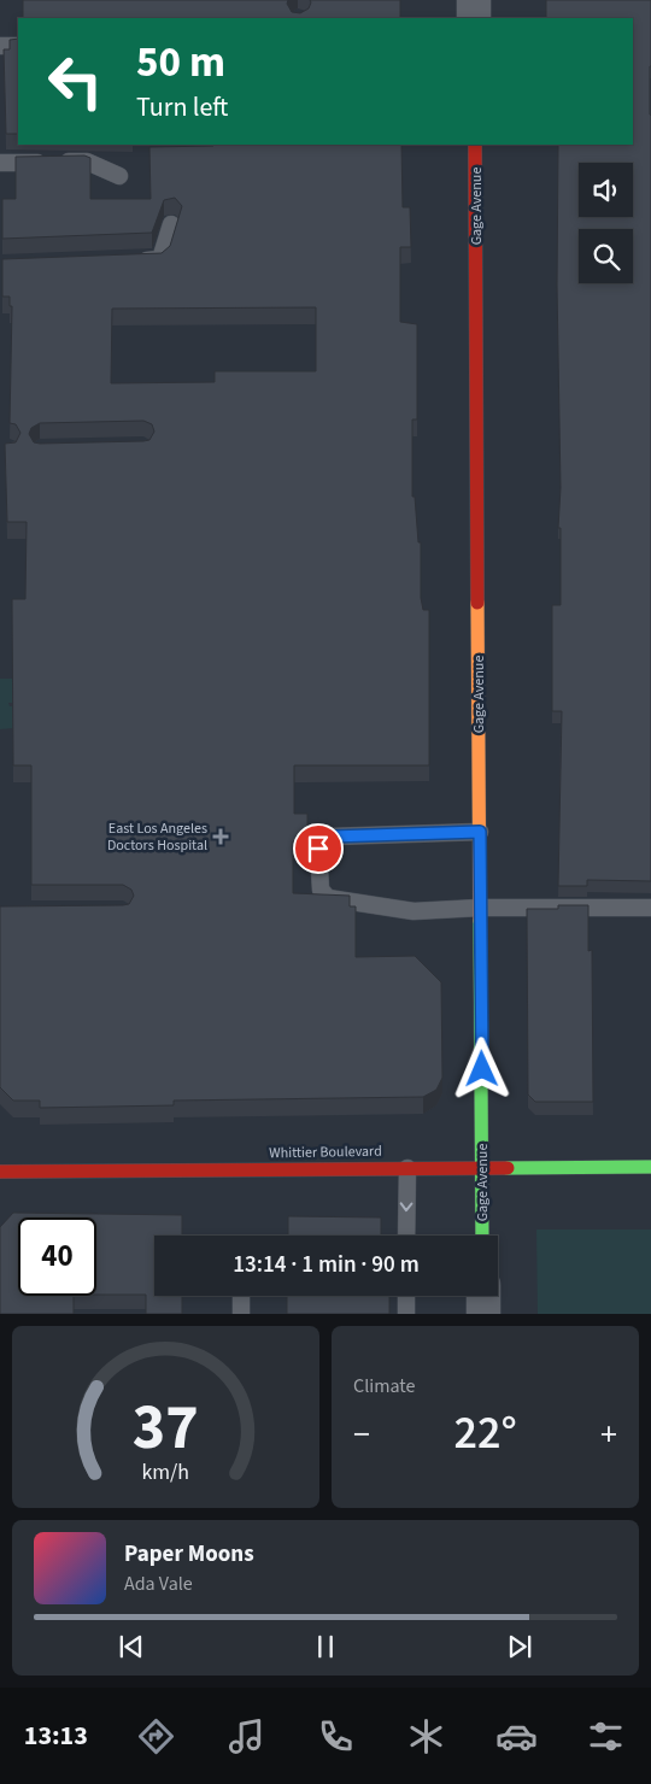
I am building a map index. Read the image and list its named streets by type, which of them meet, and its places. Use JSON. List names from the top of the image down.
{
  "streets": {
    "street": ["Gage Avenue", "Whittier Boulevard"]
  },
  "crossings": [
    ["Gage Avenue", "Whittier Boulevard"]
  ],
  "places": {
    "health": ["East Los Angeles Doctors Hospital"]
  },
  "page": {
    "turn": ["50 m", "Turn left"],
    "limit": "40",
    "trip": "13:14 · 1 min · 90 m",
    "tile": "Climate",
    "heat": ["−", "22°", "+"],
    "song": ["Paper Moons", "Ada Vale"],
    "tabs": "13:13",
    "gauge": ["37", "km/h"]
  }
}
